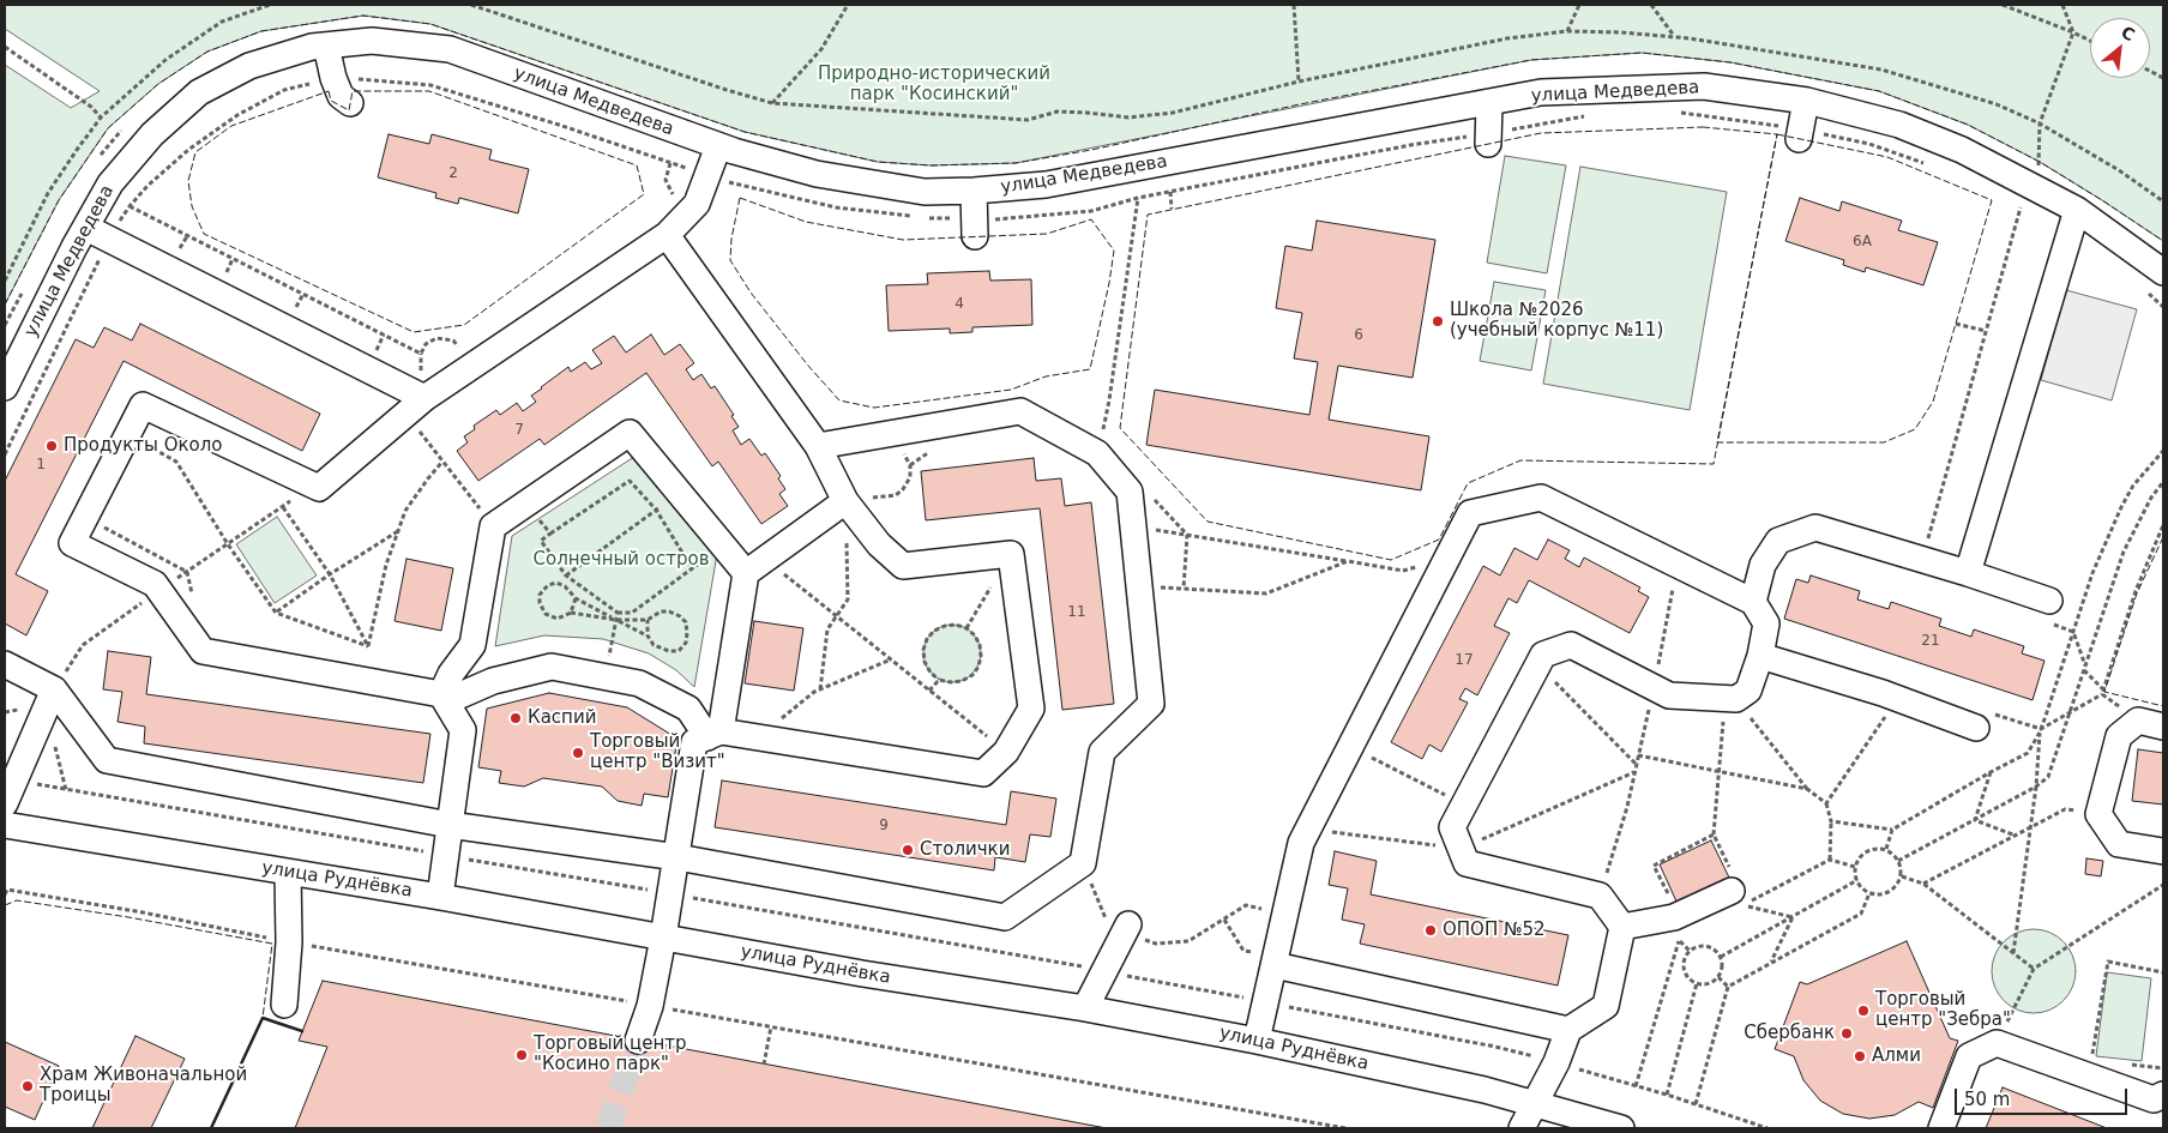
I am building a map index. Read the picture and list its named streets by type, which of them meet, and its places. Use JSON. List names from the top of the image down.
{
  "streets": {
    "street": ["улица Медведева", "улица Руднёвка"]
  },
  "parks": ["Природно-исторический парк \"Косинский\"", "Солнечный остров"],
  "places": [
    "Школа №2026 (учебный корпус №11)",
    "Продукты Около",
    "Каспий",
    "Торговый центр \"Визит\"",
    "Столички",
    "ОПОП №52",
    "Торговый центр \"Зебра\"",
    "Сбербанк",
    "Торговый центр \"Косино парк\"",
    "Алми",
    "Храм Живоначальной Троицы"
  ],
  "house_numbers": [
    "2",
    "6А",
    "4",
    "6",
    "7",
    "1",
    "11",
    "21",
    "17",
    "9"
  ],
  "scale_bar": "50 m",
  "north": "top right"
}
